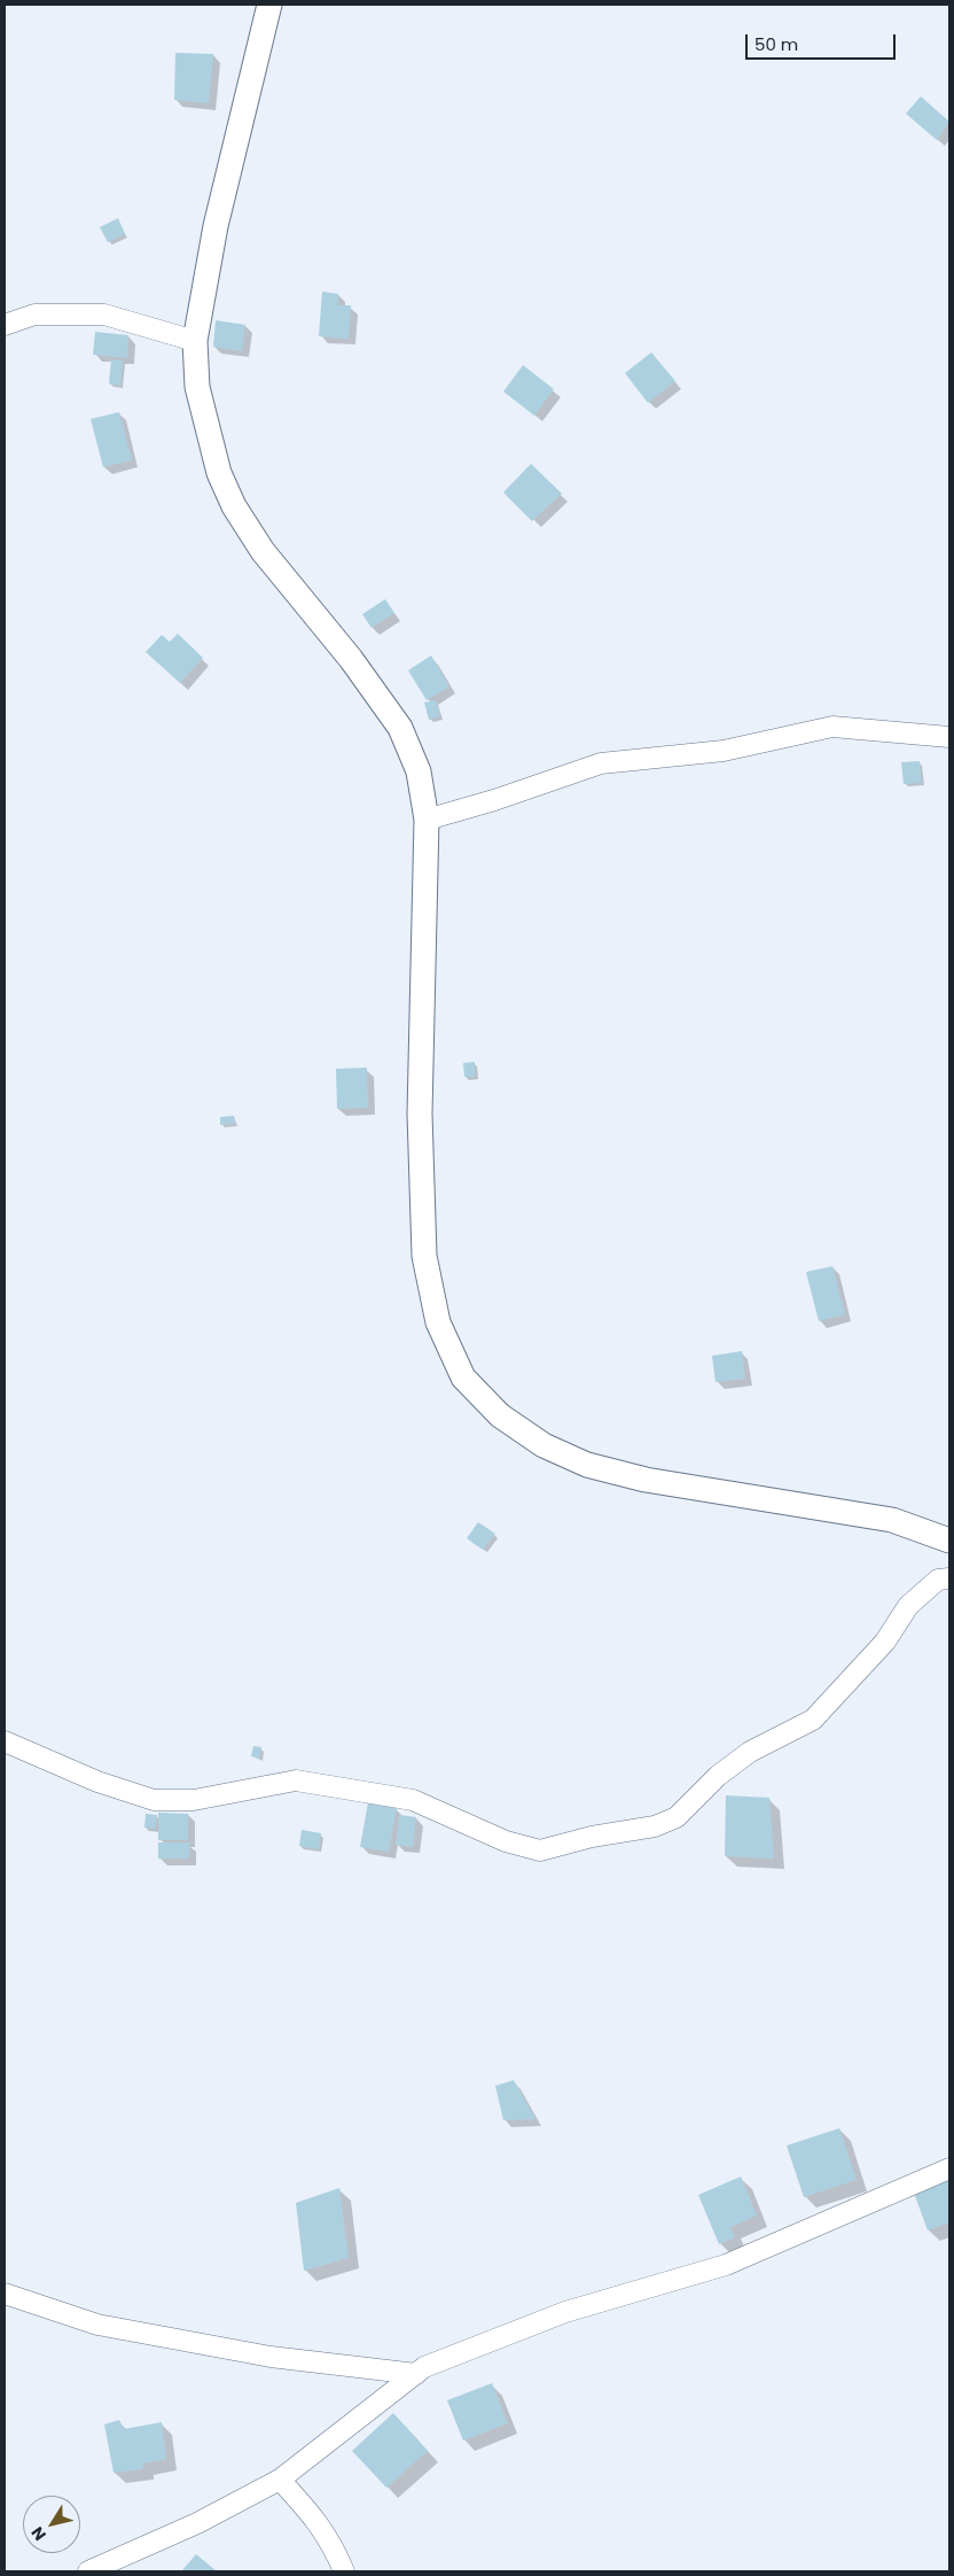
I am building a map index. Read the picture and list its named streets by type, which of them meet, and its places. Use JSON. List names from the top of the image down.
{
  "scale_bar": "50 m",
  "north": "bottom left"
}
